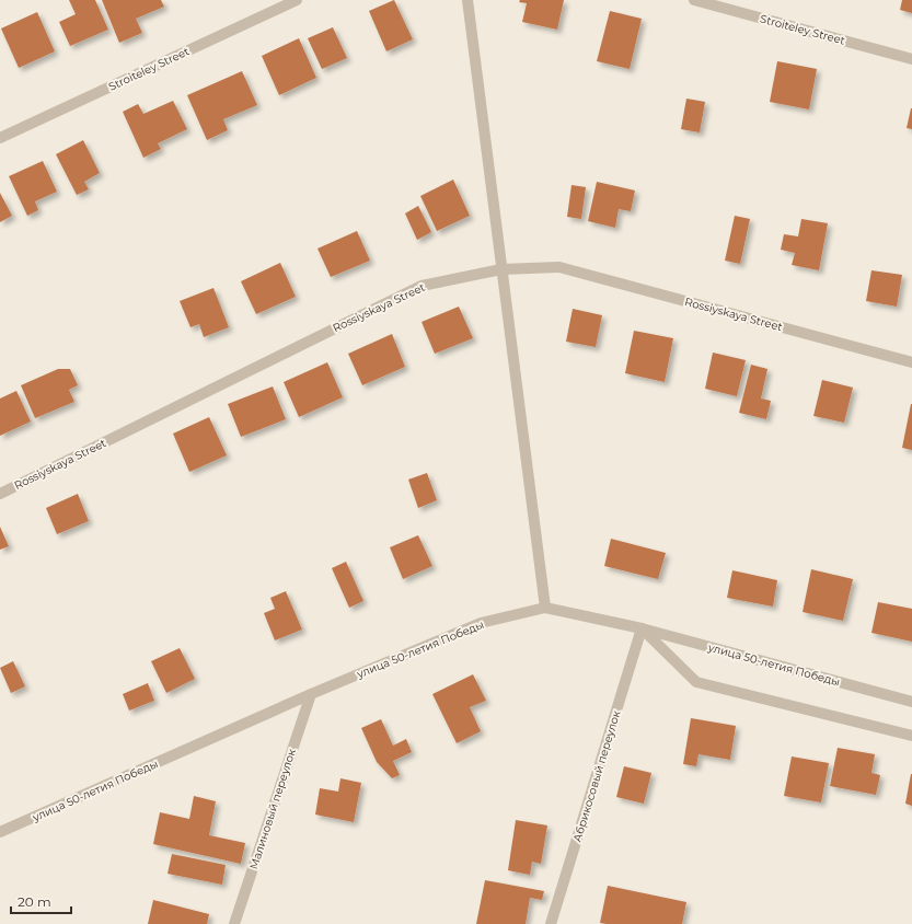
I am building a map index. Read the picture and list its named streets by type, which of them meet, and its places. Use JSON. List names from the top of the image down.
{
  "streets": {
    "street": [
      "Stroiteley Street",
      "Rossiyskaya Street",
      "улица 50-летия Победы",
      "Абрикосовый переулок",
      "Малиновый переулок"
    ]
  },
  "crossings": [
    ["улица 50-летия Победы", "Абрикосовый переулок"],
    ["улица 50-летия Победы", "Малиновый переулок"]
  ],
  "scale_bar": "20 m"
}
